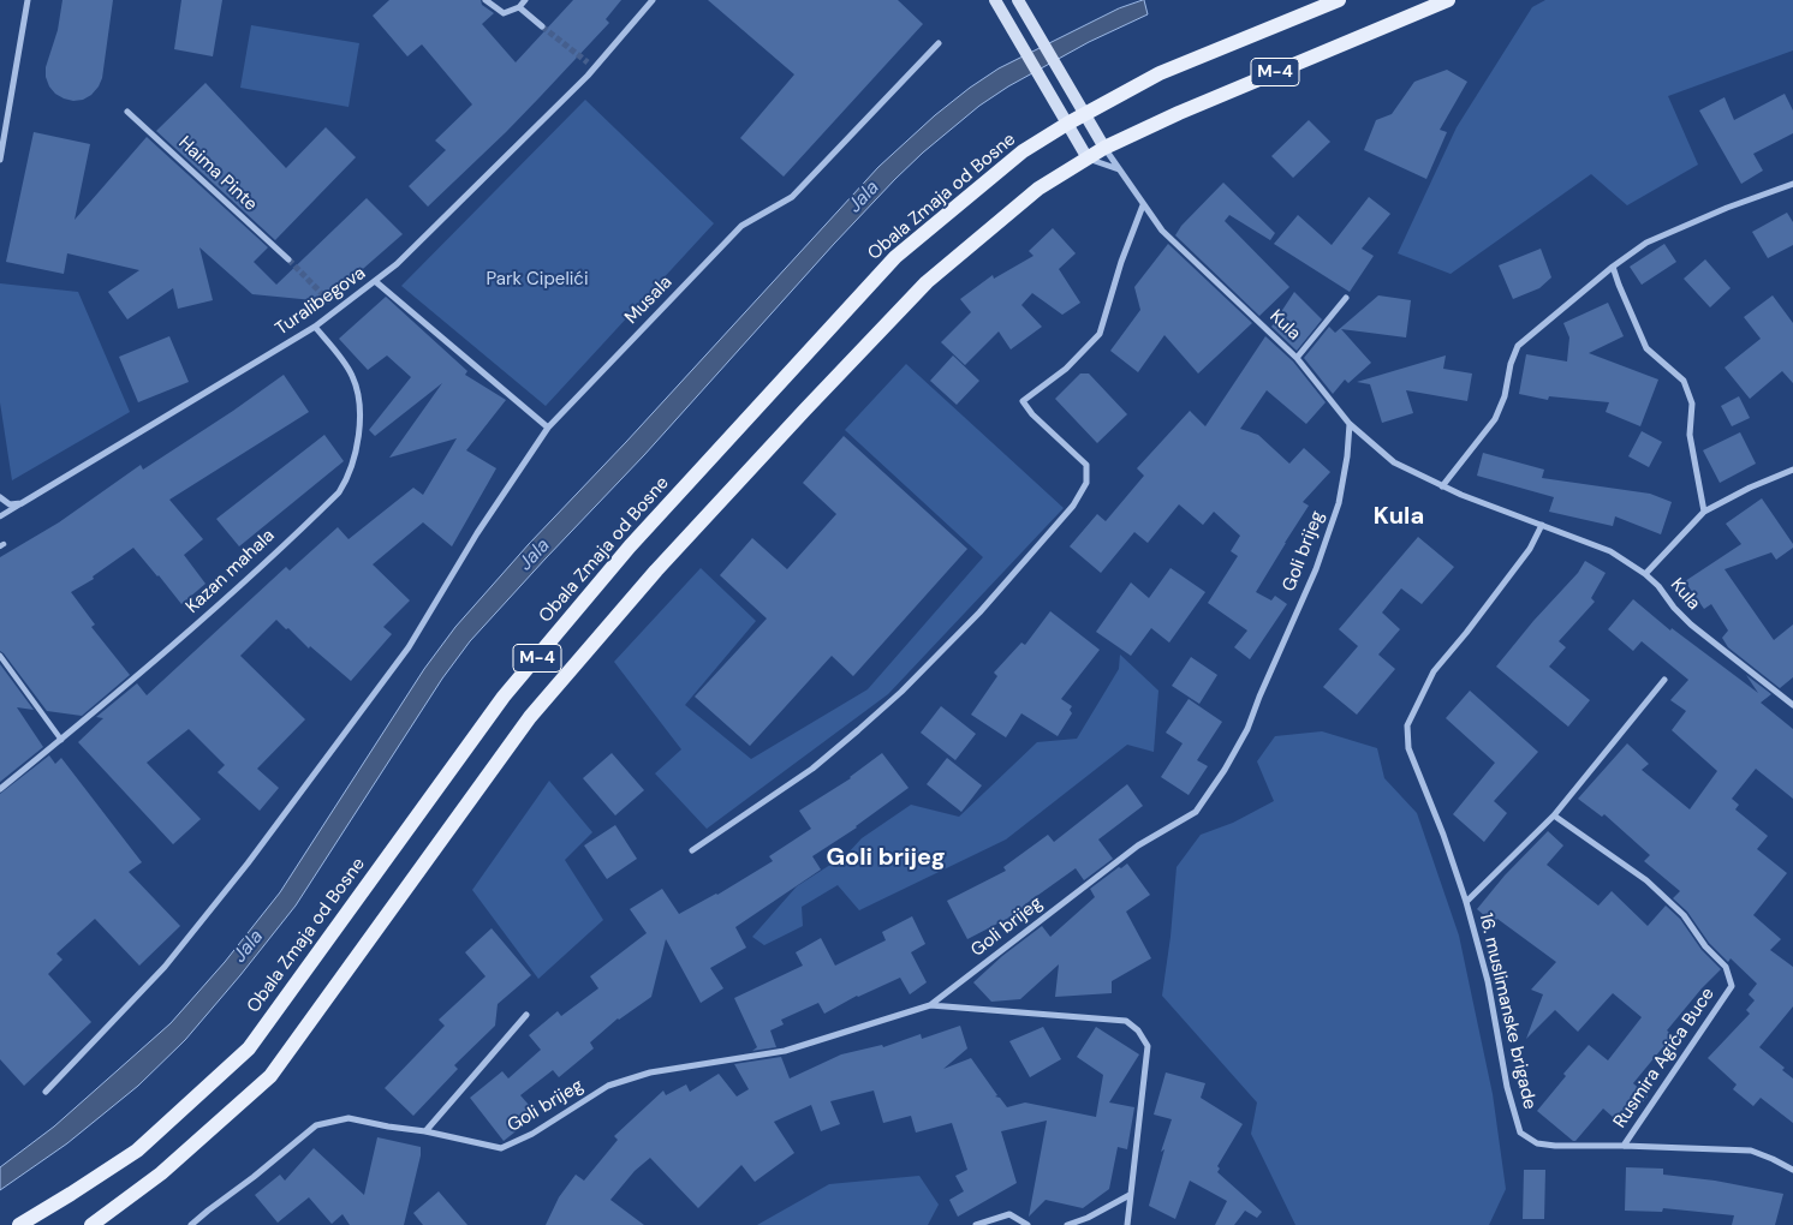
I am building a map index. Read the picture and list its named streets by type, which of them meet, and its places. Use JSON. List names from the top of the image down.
{
  "streets": {
    "main road": ["M-4", "Obala Zmaja od Bosne"],
    "street": [
      "Haima Pinte",
      "Musala",
      "Turalibegova",
      "Kula",
      "Goli brijeg",
      "Kazan mahala",
      "16. muslimanske brigade",
      "Rusmira Agića Buce"
    ]
  },
  "crossings": [
    ["M-4", "Obala Zmaja od Bosne"],
    ["M-4", "Kula"],
    ["Turalibegova", "Kazan mahala"],
    ["Kula", "Goli brijeg"],
    ["Kula", "16. muslimanske brigade"],
    ["16. muslimanske brigade", "Rusmira Agića Buce"]
  ],
  "districts": ["Kula", "Goli brijeg"],
  "water": ["Jala"],
  "parks": ["Park Cipelići"]
}
